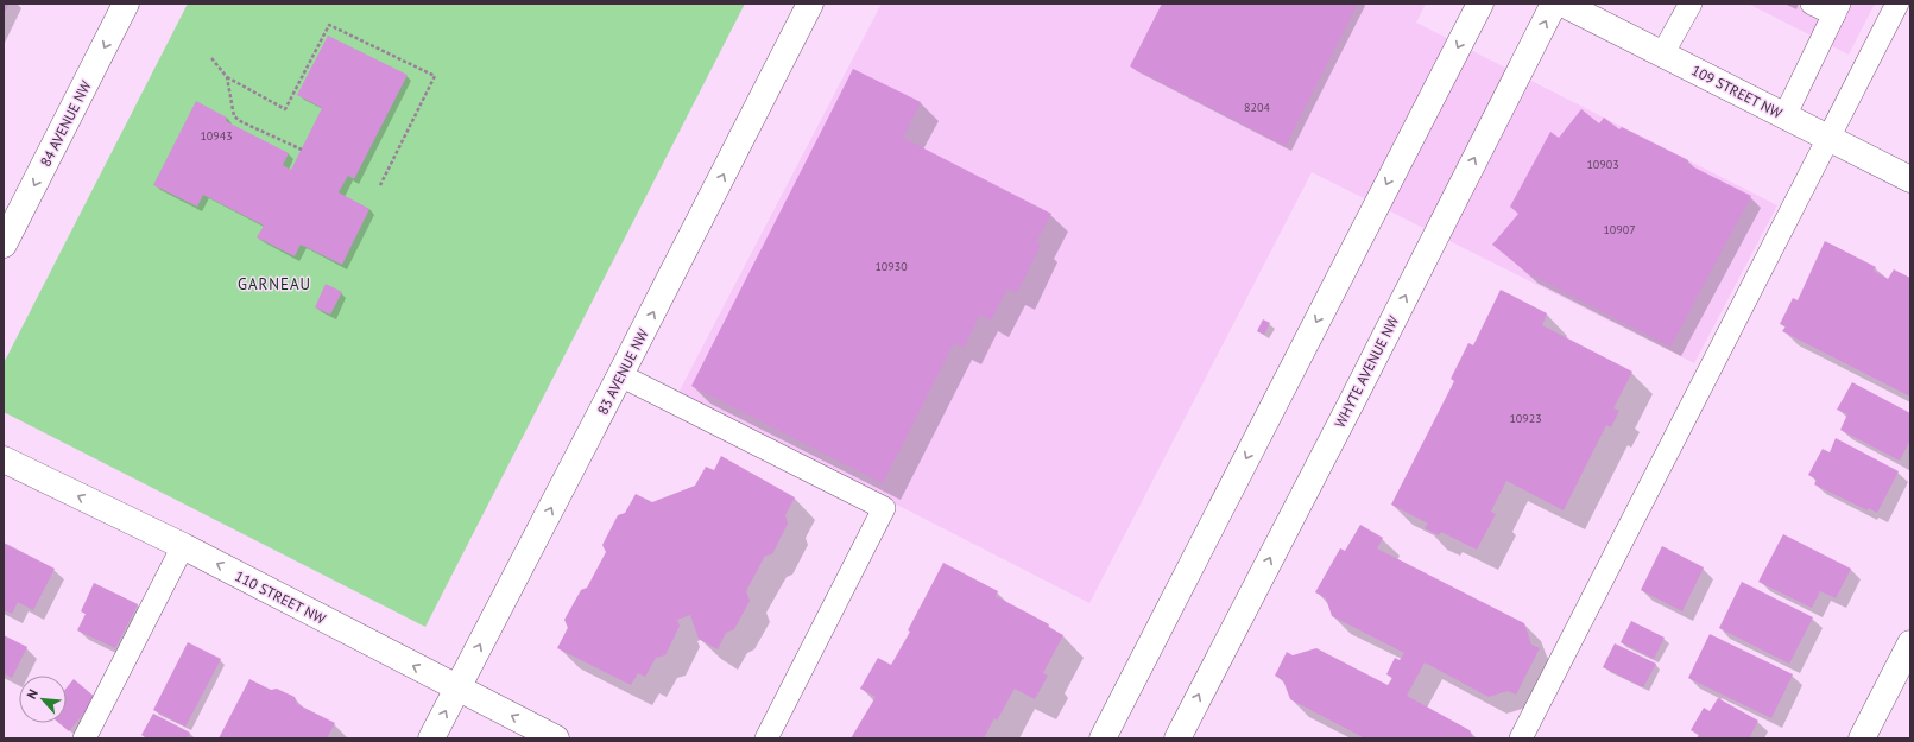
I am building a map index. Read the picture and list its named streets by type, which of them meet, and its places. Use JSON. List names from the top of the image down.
{
  "streets": {
    "main road": [
      "109 STREET NW",
      "84 AVENUE NW",
      "83 AVENUE NW",
      "WHYTE AVENUE NW",
      "110 STREET NW"
    ]
  },
  "crossings": [
    ["83 AVENUE NW", "110 STREET NW"]
  ],
  "one_way": ["84 AVENUE NW", "83 AVENUE NW", "110 STREET NW"],
  "districts": ["GARNEAU"],
  "house_numbers": [
    "8204",
    "10943",
    "10903",
    "10907",
    "10930",
    "10923"
  ],
  "north": "top left"
}
